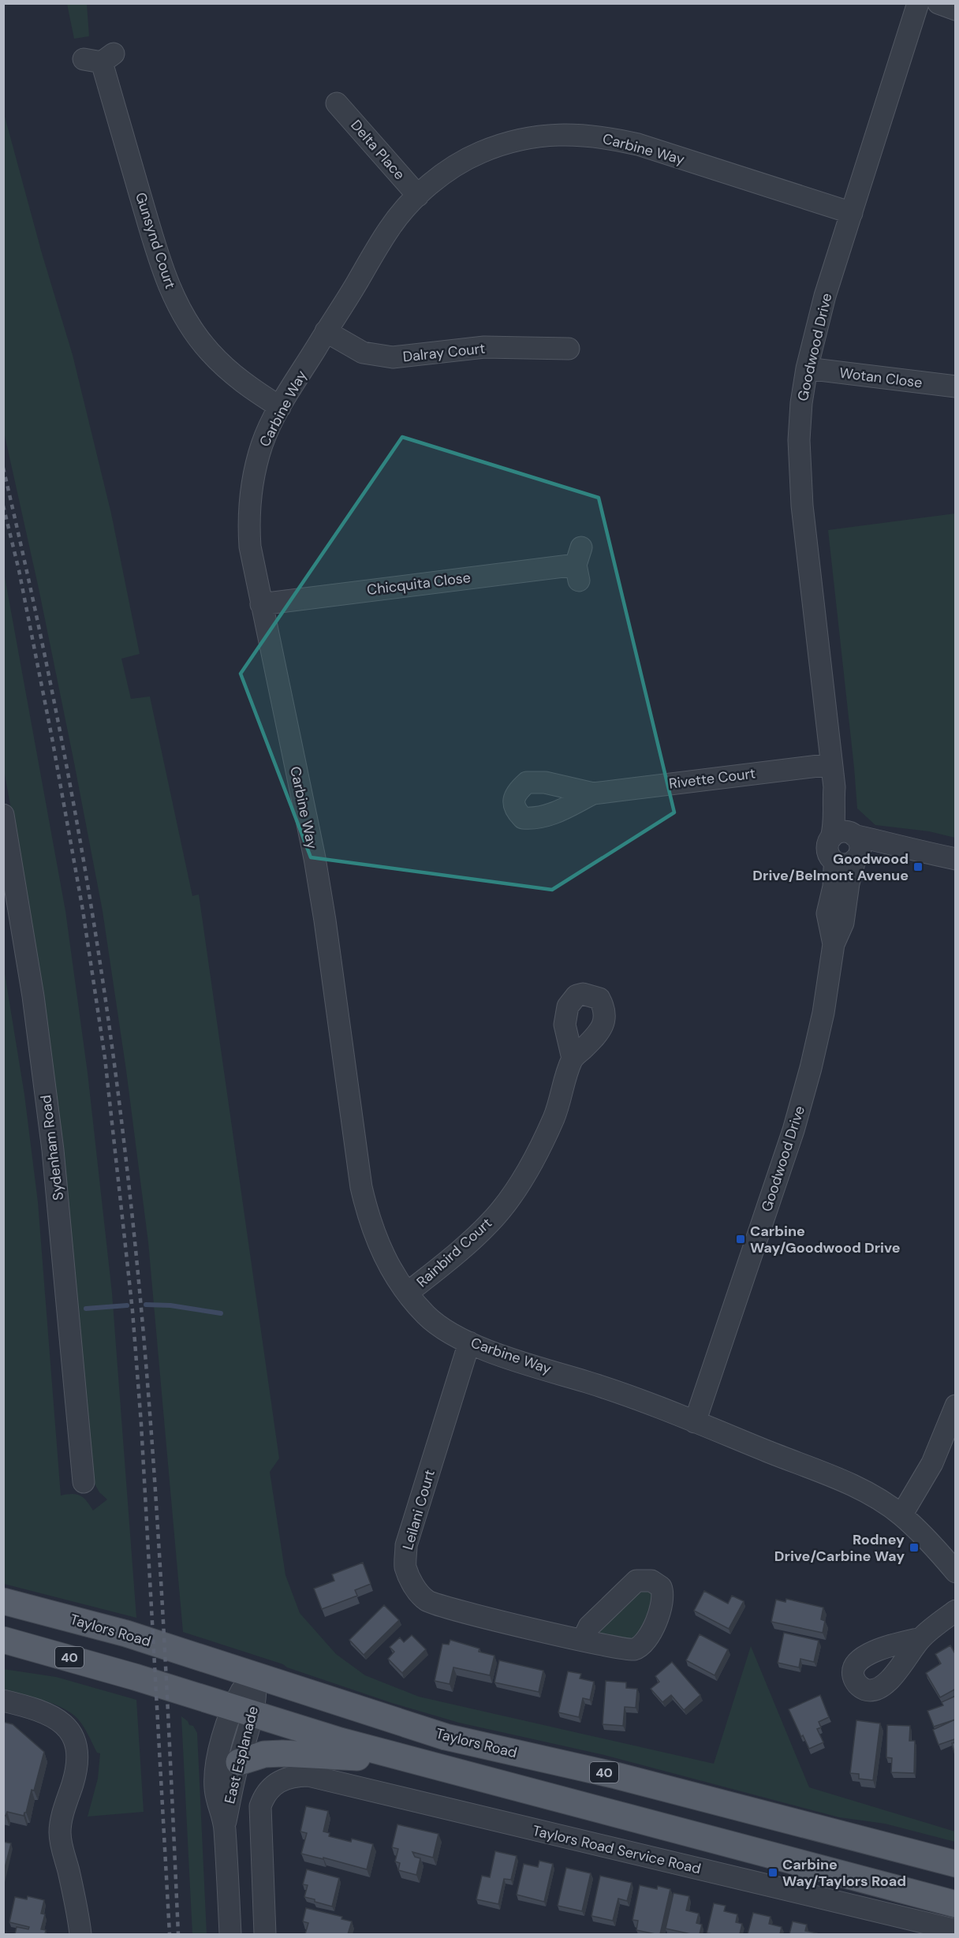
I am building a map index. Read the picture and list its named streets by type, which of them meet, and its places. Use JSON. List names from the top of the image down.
{
  "streets": {
    "main road": ["Taylors Road", "40"],
    "street": [
      "Carbine Way",
      "Delta Place",
      "Gunsynd Court",
      "Goodwood Drive",
      "Dalray Court",
      "Wotan Close",
      "Chicquita Close",
      "Rivette Court",
      "Sydenham Road",
      "Rainbird Court",
      "Leilani Court",
      "East Esplanade",
      "Taylors Road Service Road"
    ]
  },
  "crossings": [
    ["Carbine Way", "Delta Place"],
    ["Carbine Way", "Gunsynd Court"],
    ["Carbine Way", "Goodwood Drive"],
    ["Carbine Way", "Dalray Court"],
    ["Carbine Way", "Chicquita Close"],
    ["Carbine Way", "Rainbird Court"],
    ["Carbine Way", "Leilani Court"],
    ["Goodwood Drive", "Wotan Close"],
    ["Goodwood Drive", "Rivette Court"],
    ["Taylors Road", "East Esplanade"],
    ["40", "East Esplanade"]
  ],
  "places": {
    "transit": [
      "Goodwood Drive/Belmont Avenue",
      "Carbine Way/Goodwood Drive",
      "Rodney Drive/Carbine Way",
      "Carbine Way/Taylors Road"
    ]
  }
}
